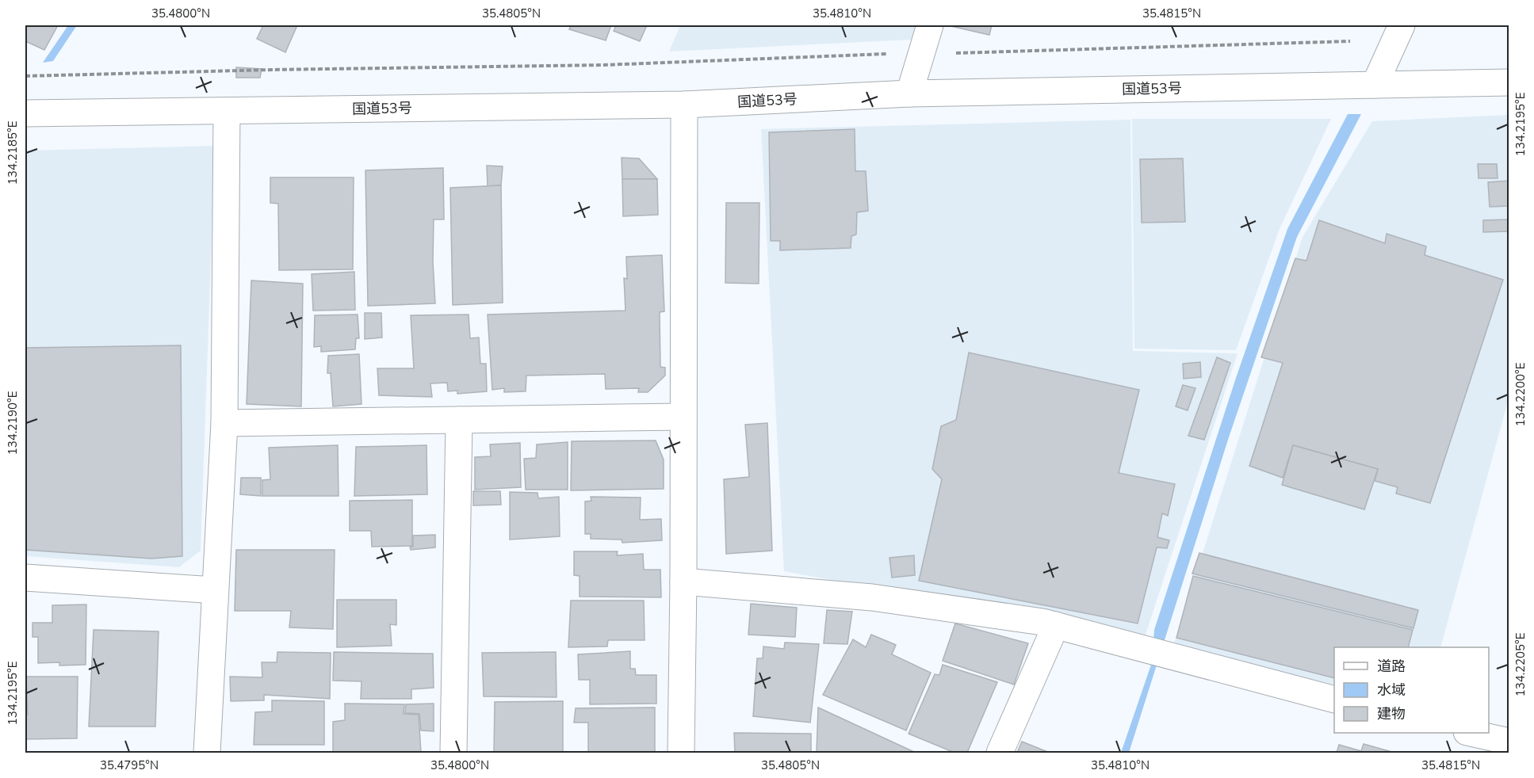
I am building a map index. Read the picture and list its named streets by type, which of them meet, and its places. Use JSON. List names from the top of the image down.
{
  "streets": {
    "main road": ["国道53号"]
  },
  "legend": ["道路", "水域", "建物"],
  "coordinates": [
    "35.4800°N",
    "35.4805°N",
    "35.4810°N",
    "35.4815°N",
    "134.2195°E",
    "134.2185°E",
    "134.2200°E",
    "134.2190°E",
    "134.2205°E",
    "35.4795°N"
  ]
}
